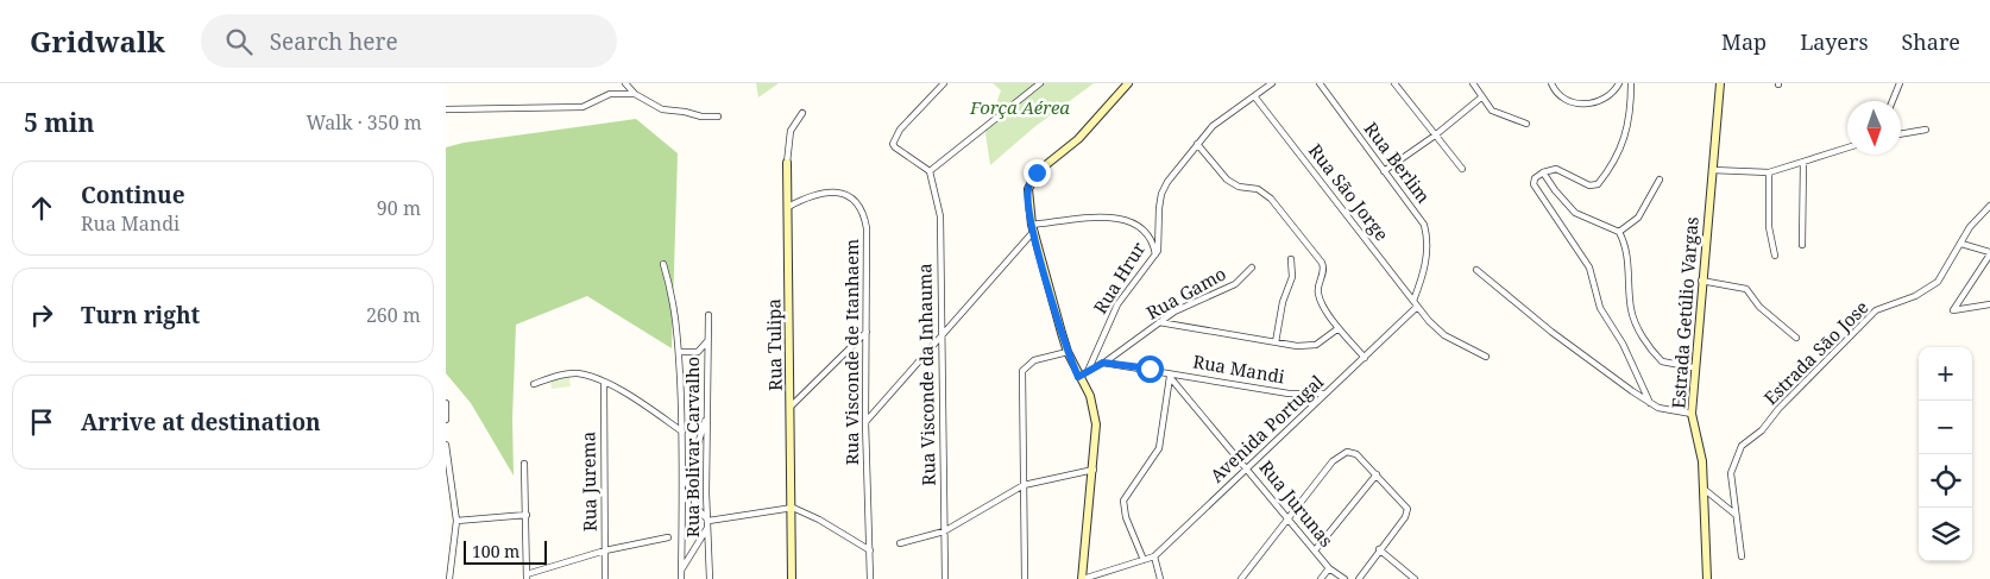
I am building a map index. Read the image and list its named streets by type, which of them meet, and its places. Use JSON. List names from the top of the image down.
{
  "streets": {
    "main road": ["Estrada Getúlio Vargas", "Rua Tulipa"],
    "street": [
      "Rua Berlim",
      "Rua São Jorge",
      "Rua Hrur",
      "Rua Gamo",
      "Rua Visconde de Itanhaem",
      "Estrada Sāo Jose",
      "Rua Mandi",
      "Rua Visconde da Inhauma",
      "Avenida Portugal",
      "Rua Bolivar Carvalho",
      "Rua Jurema",
      "Rua Jurunas"
    ]
  },
  "crossings": [
    ["Rua Berlim", "Rua São Jorge"],
    ["Rua São Jorge", "Rua Hrur"],
    ["Rua São Jorge", "Avenida Portugal"],
    ["Rua Gamo", "Rua Mandi"],
    ["Rua Tulipa", "Rua Visconde de Itanhaem"],
    ["Rua Mandi", "Avenida Portugal"],
    ["Rua Mandi", "Rua Jurunas"],
    ["Avenida Portugal", "Rua Jurunas"]
  ],
  "parks": ["Força Aérea"],
  "scale_bar": "100 m",
  "north": "bottom",
  "page": {
    "header": "Gridwalk",
    "search": "Search here",
    "nav": ["Map", "Layers", "Share"],
    "heading": ["5 min", "Walk · 350 m"],
    "list": [
      ["Continue", "Rua Mandi", "90 m"],
      ["Turn right", "260 m"],
      "Arrive at destination"
    ],
    "map_buttons": ["+", "−"],
    "scale": "100 m"
  }
}
